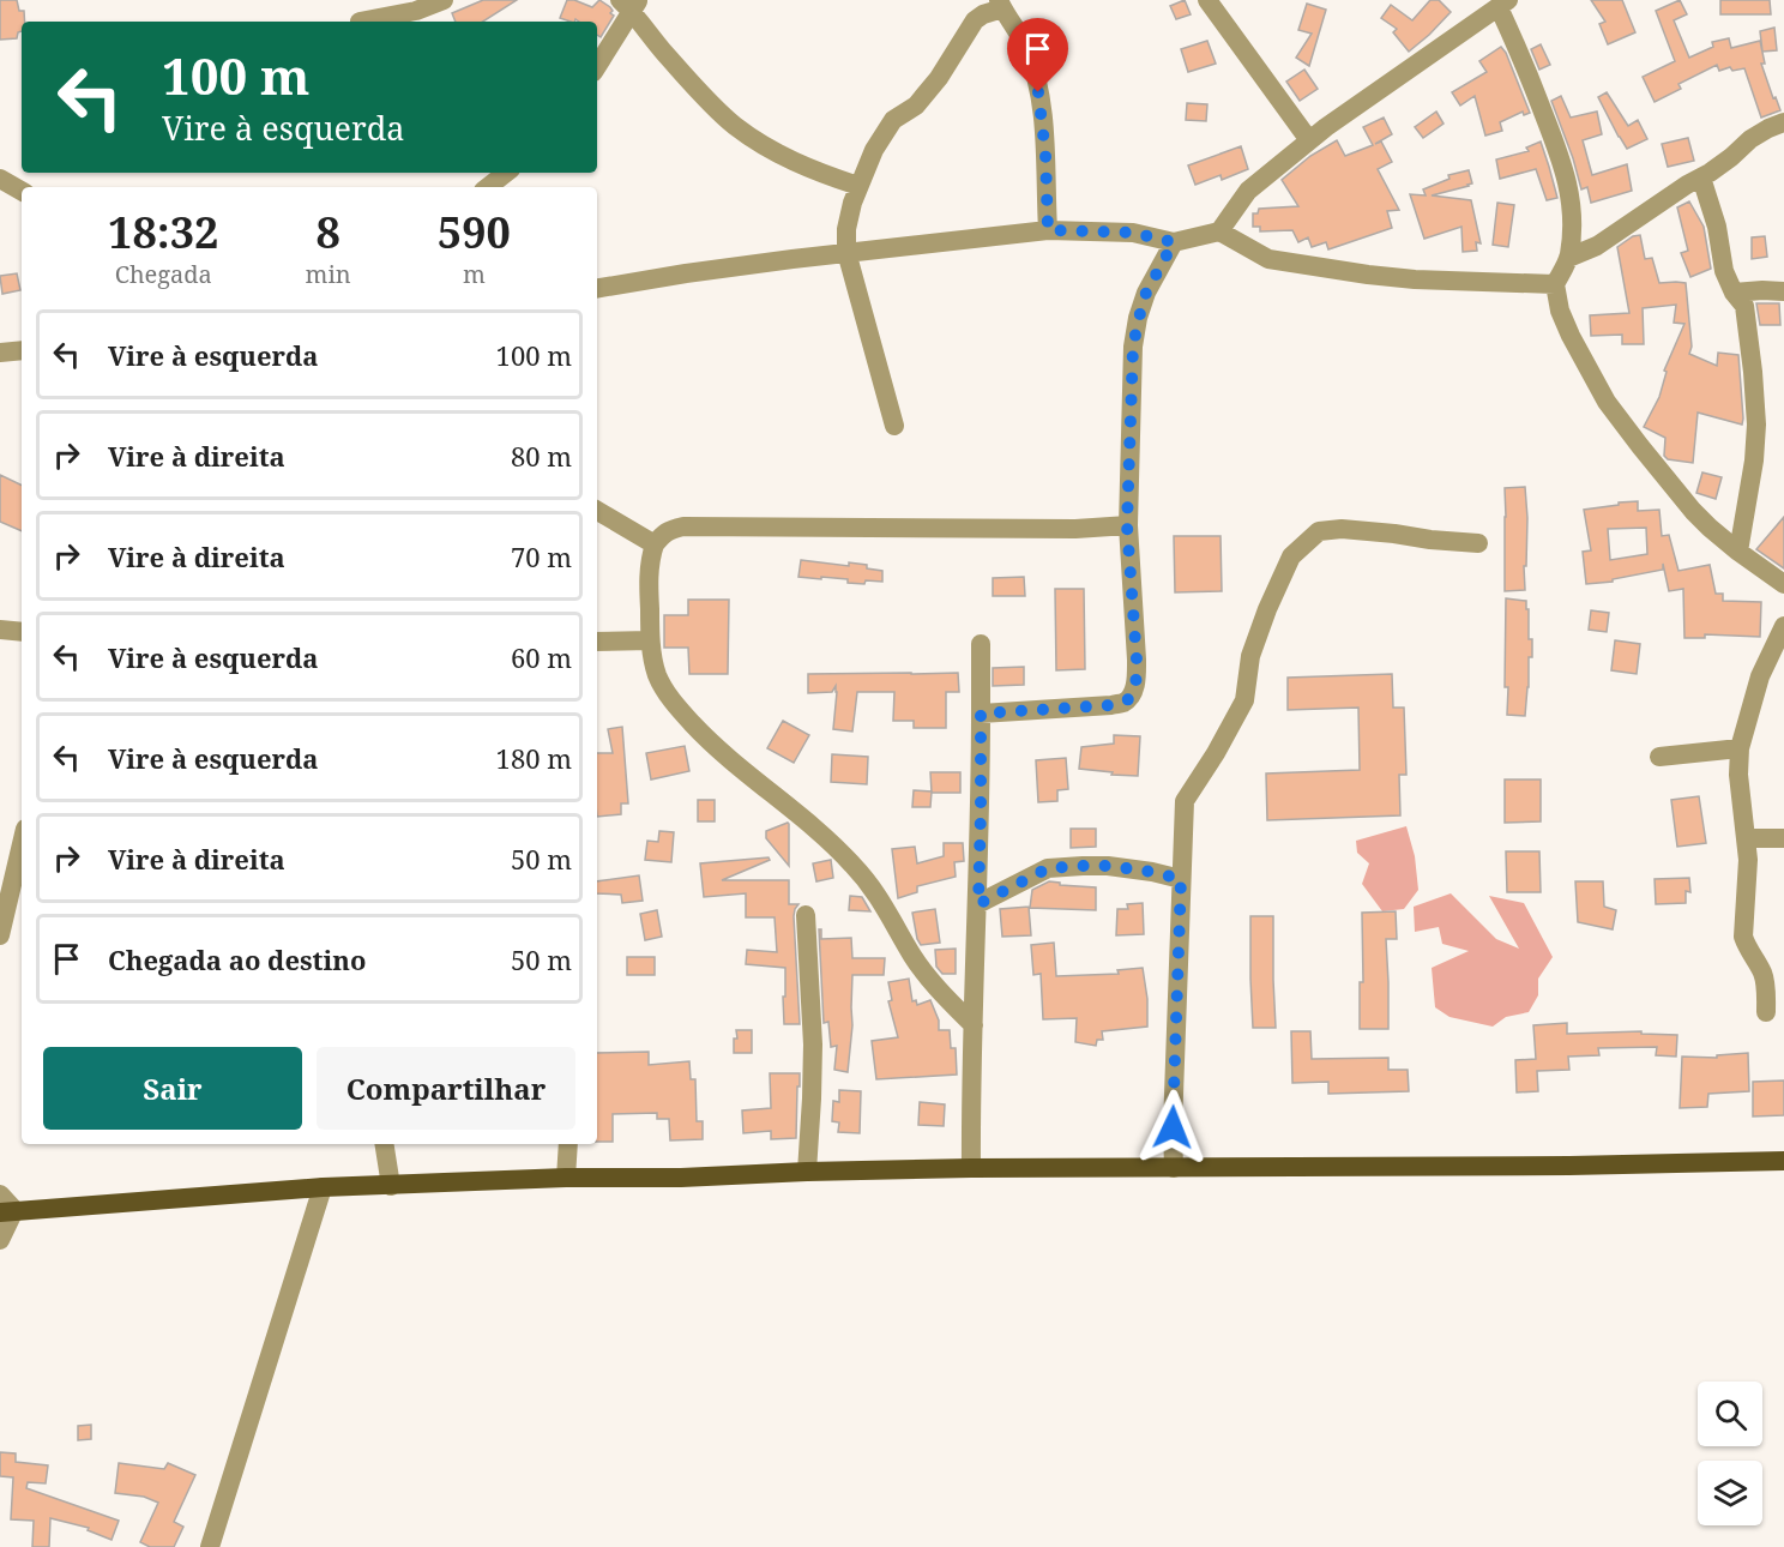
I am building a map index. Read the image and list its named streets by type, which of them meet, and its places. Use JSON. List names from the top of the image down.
{
  "page": {
    "turn": ["100 m", "Vire à esquerda"],
    "eta": [
      "18:32",
      "Chegada",
      "8",
      "min",
      "590",
      "m"
    ],
    "list": [
      {
        "name": "Vire à esquerda",
        "value": "100 m"
      },
      {
        "name": "Vire à direita",
        "value": "80 m"
      },
      {
        "name": "Vire à direita",
        "value": "70 m"
      },
      {
        "name": "Vire à esquerda",
        "value": "60 m"
      },
      {
        "name": "Vire à esquerda",
        "value": "180 m"
      },
      {
        "name": "Vire à direita",
        "value": "50 m"
      },
      {
        "name": "Chegada ao destino",
        "value": "50 m"
      }
    ],
    "buttons": ["Sair", "Compartilhar"]
  }
}
